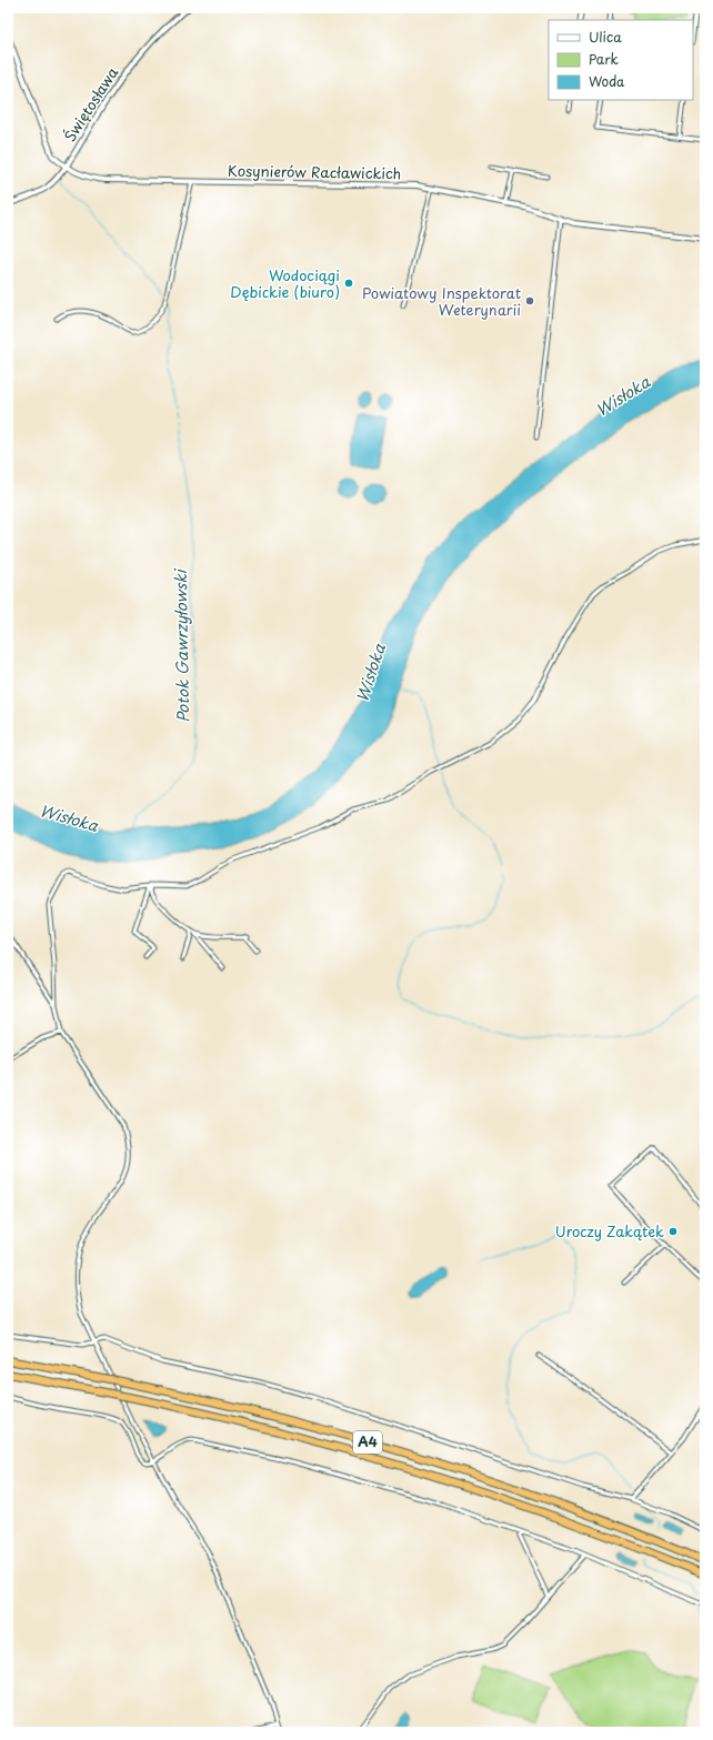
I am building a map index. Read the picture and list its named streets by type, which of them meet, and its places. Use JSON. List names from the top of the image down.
{
  "streets": {
    "highway": ["A4"],
    "street": ["Świętosława", "Kosynierów Racławickich"]
  },
  "crossings": [
    ["Świętosława", "Kosynierów Racławickich"]
  ],
  "water": ["Wisłoka", "Potok Gawrzyłowski"],
  "places": ["Wodociągi Dębickie (biuro)", "Powiatowy Inspektorat Weterynarii", "Uroczy Zakątek"],
  "legend": ["Ulica", "Park", "Woda"]
}
